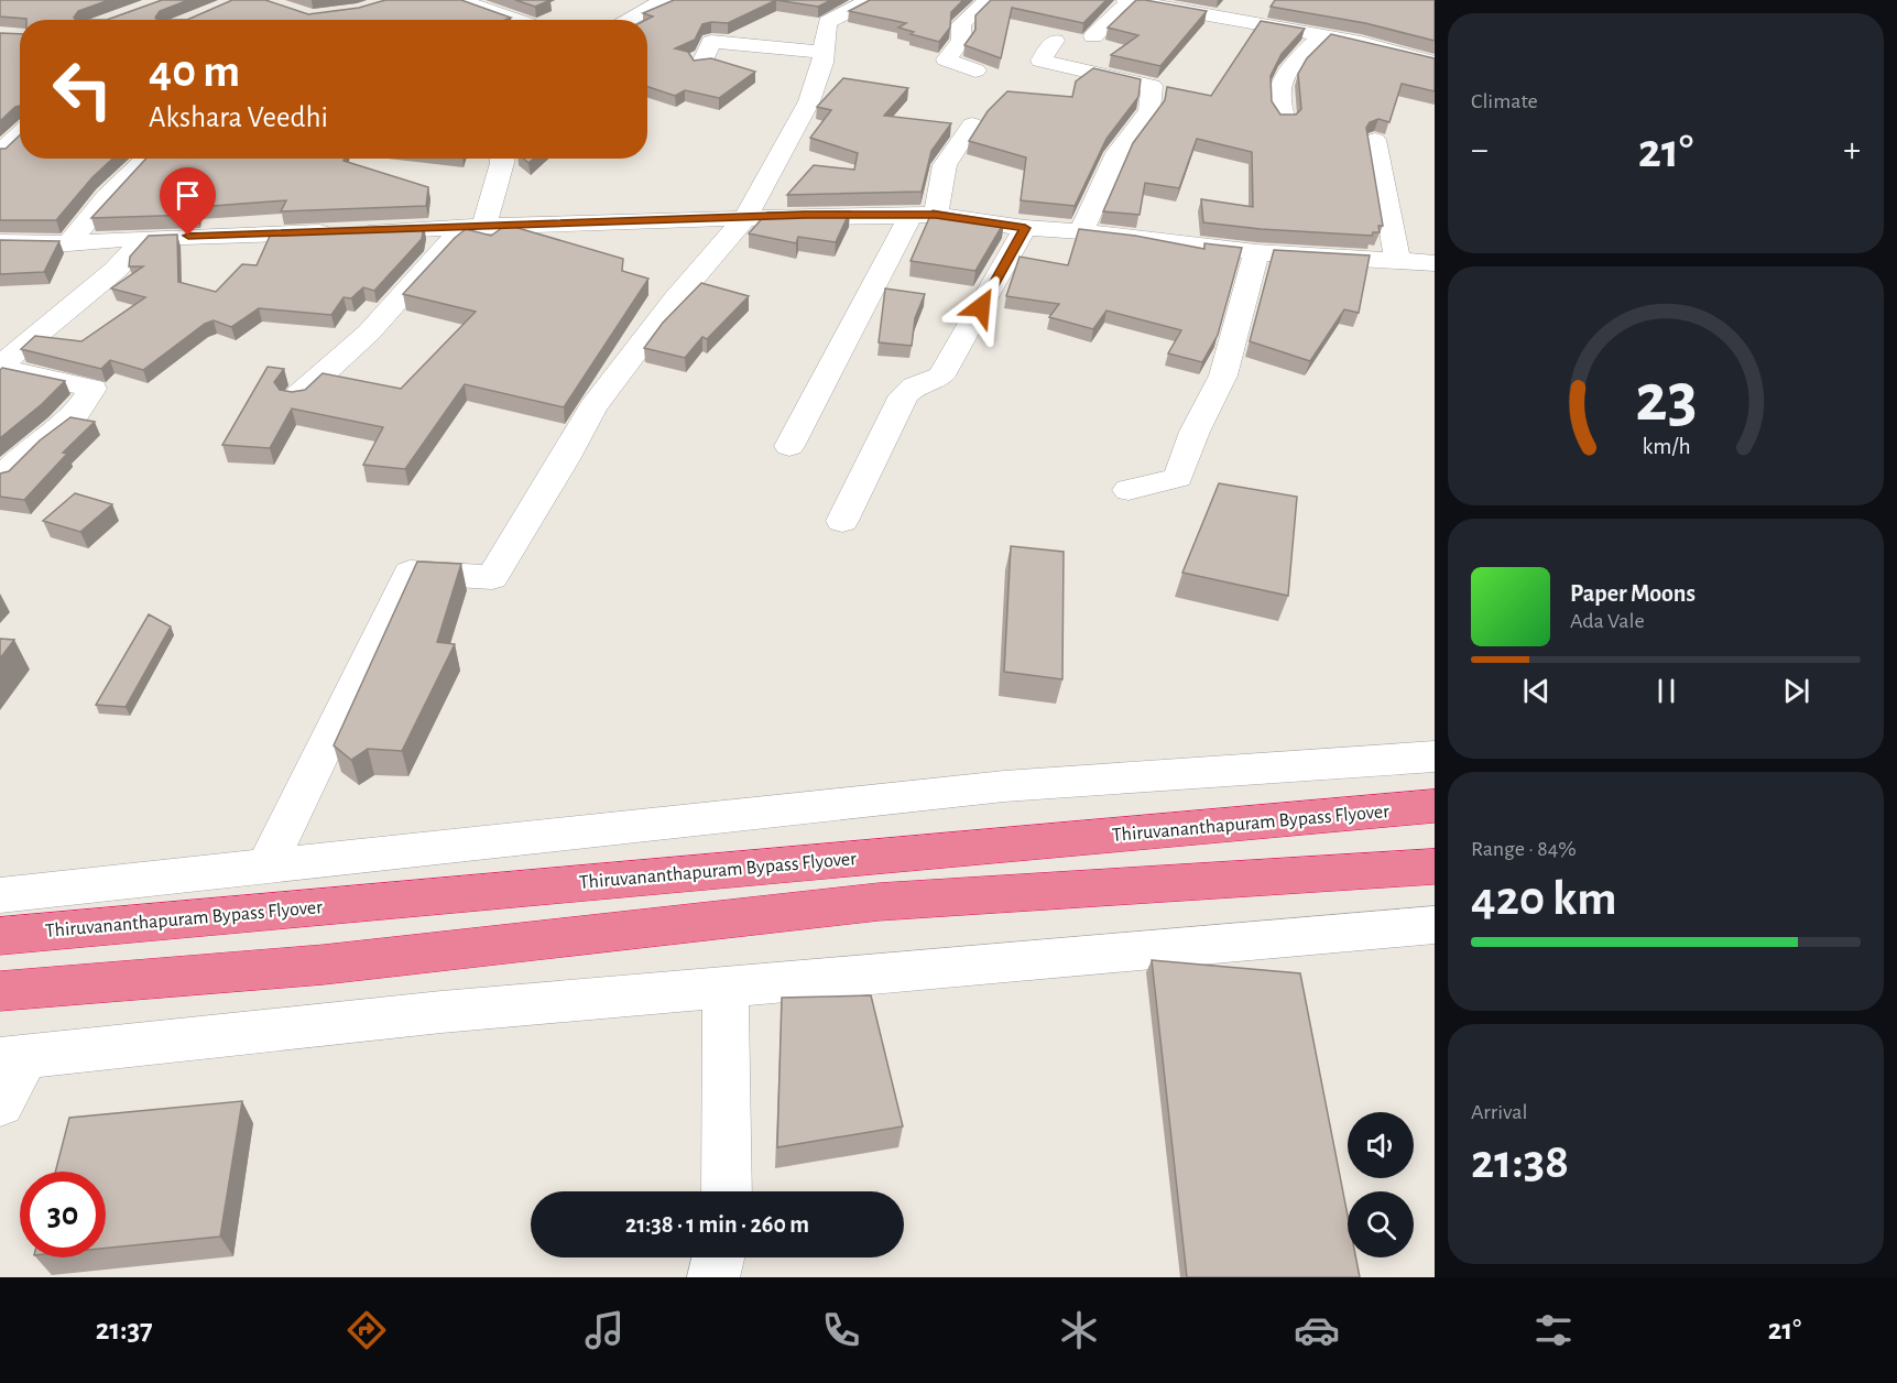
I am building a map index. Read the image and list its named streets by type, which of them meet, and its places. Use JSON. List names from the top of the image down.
{
  "streets": {
    "highway": ["Thiruvananthapuram Bypass Flyover"]
  },
  "page": {
    "tile": [
      "Climate",
      ["Range · 84%", "420 km"],
      ["Arrival", "21:38"]
    ],
    "turn": ["40 m", "Akshara Veedhi"],
    "heat": ["−", "21°", "+"],
    "song": ["Paper Moons", "Ada Vale"],
    "limit": "30",
    "trip": "21:38 · 1 min · 260 m",
    "tabs": ["21:37", "21°"],
    "gauge": ["23", "km/h"]
  }
}
